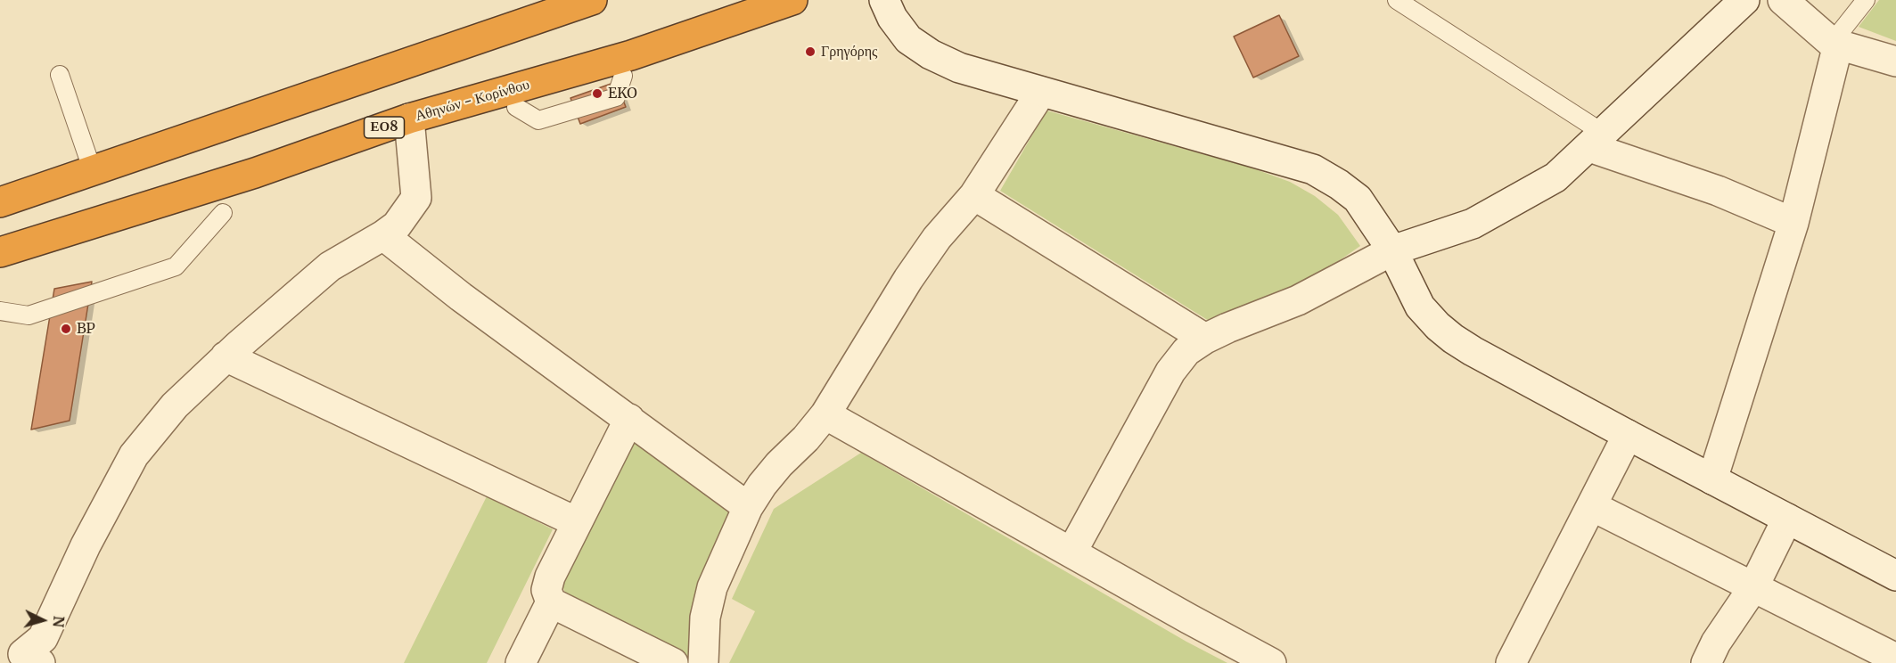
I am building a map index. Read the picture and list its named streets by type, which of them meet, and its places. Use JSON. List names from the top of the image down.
{
  "streets": {
    "highway": ["Αθηνών - Κορίνθου", "ΕΟ8"]
  },
  "places": ["Γρηγόρης", "EKO", "BP"],
  "north": "right"
}
